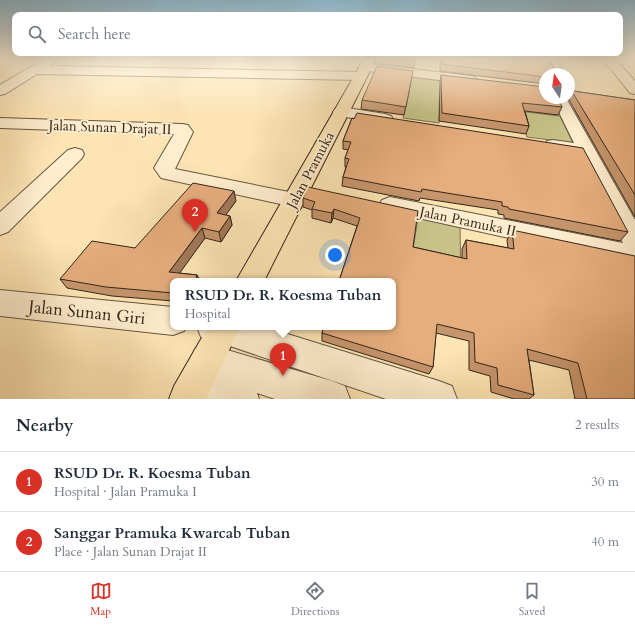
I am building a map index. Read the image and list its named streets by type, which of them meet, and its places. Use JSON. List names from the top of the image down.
{
  "streets": {
    "main road": ["Jalan Pramuka"],
    "street": ["Jalan Sunan Drajat II", "Jalan Pramuka II", "Jalan Sunan Giri"]
  },
  "crossings": [
    ["Jalan Sunan Drajat II", "Jalan Pramuka"]
  ],
  "north": "top",
  "page": {
    "search": "Search here",
    "pins": ["2", "1"],
    "popup": ["RSUD Dr. R. Koesma Tuban", "Hospital"],
    "heading": ["Nearby", "2 results"],
    "list": [
      {
        "mark": "1",
        "name": "RSUD Dr. R. Koesma Tuban",
        "note": "Hospital · Jalan Pramuka I",
        "value": "30 m"
      },
      {
        "mark": "2",
        "name": "Sanggar Pramuka Kwarcab Tuban",
        "note": "Place · Jalan Sunan Drajat II",
        "value": "40 m"
      }
    ],
    "nav": ["Map", "Directions", "Saved"]
  }
}
